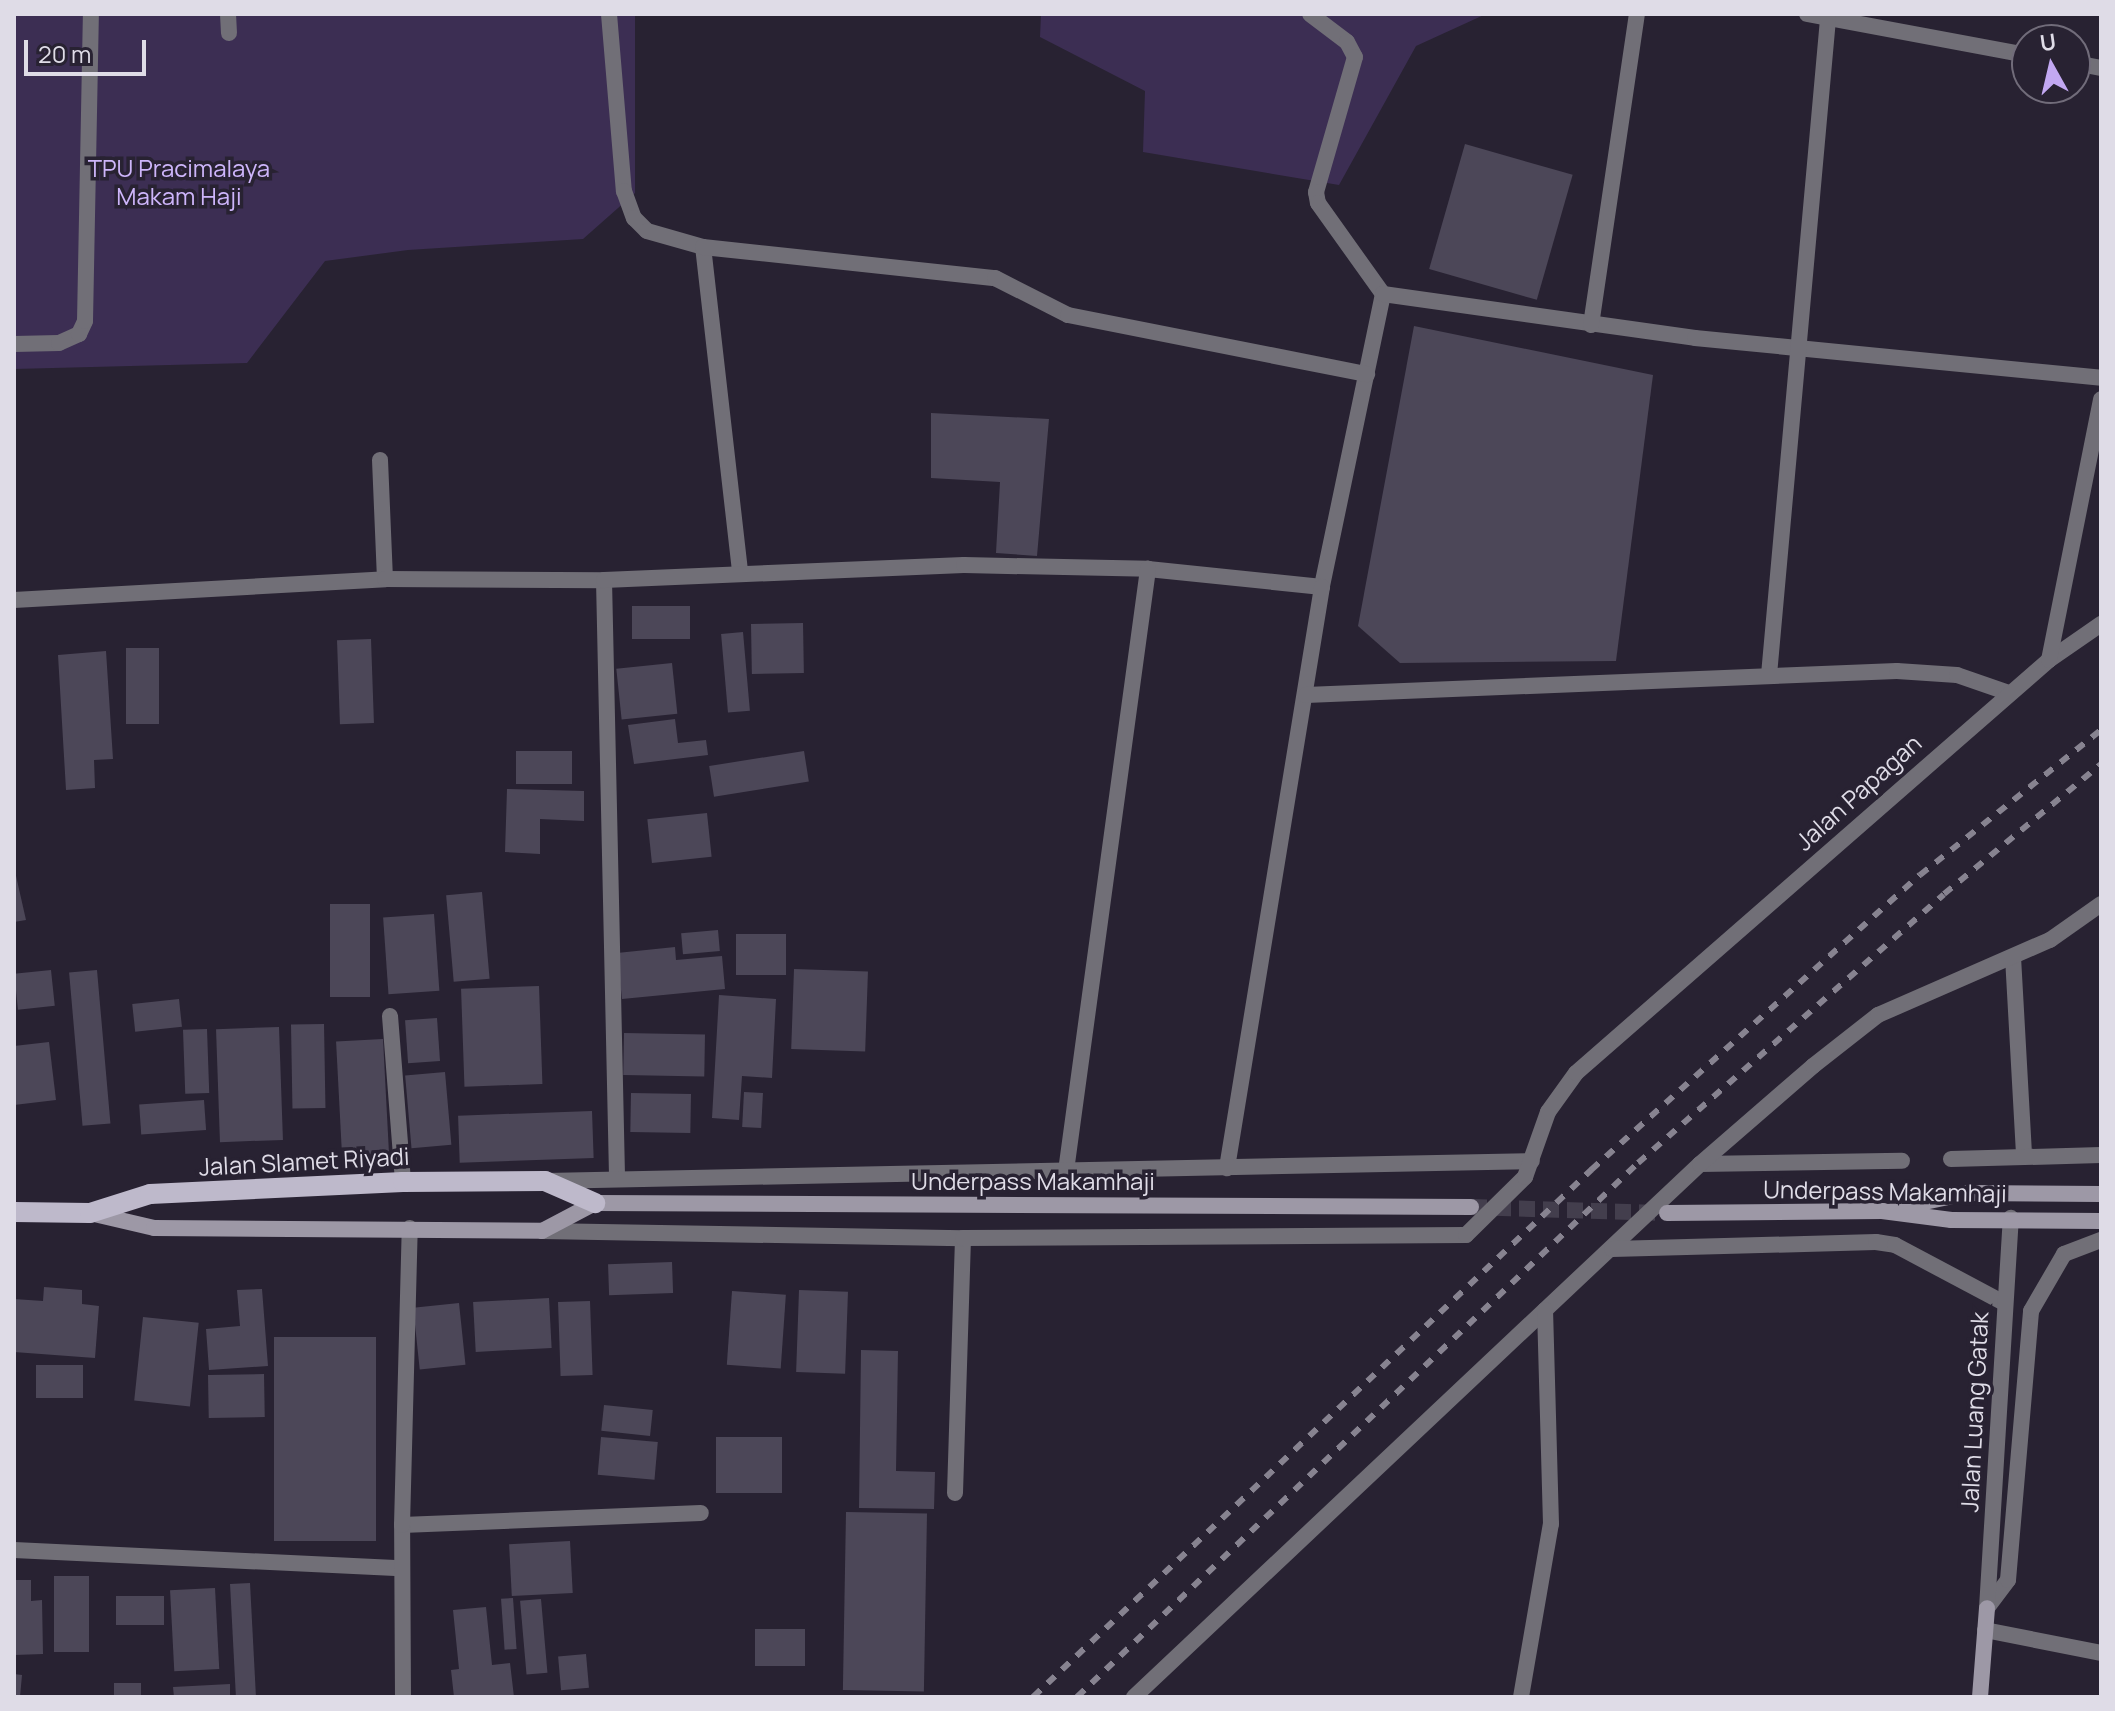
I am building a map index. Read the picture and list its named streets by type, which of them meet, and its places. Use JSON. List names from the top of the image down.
{
  "streets": {
    "main road": ["Jalan Slamet Riyadi", "Underpass Makamhaji"],
    "street": ["Jalan Papagan", "Jalan Luang Gatak"]
  },
  "crossings": [
    ["Jalan Slamet Riyadi", "Underpass Makamhaji"],
    ["Underpass Makamhaji", "Jalan Luang Gatak"]
  ],
  "parks": ["TPU Pracimalaya Makam Haji"],
  "scale_bar": "20 m",
  "north": "top"
}
